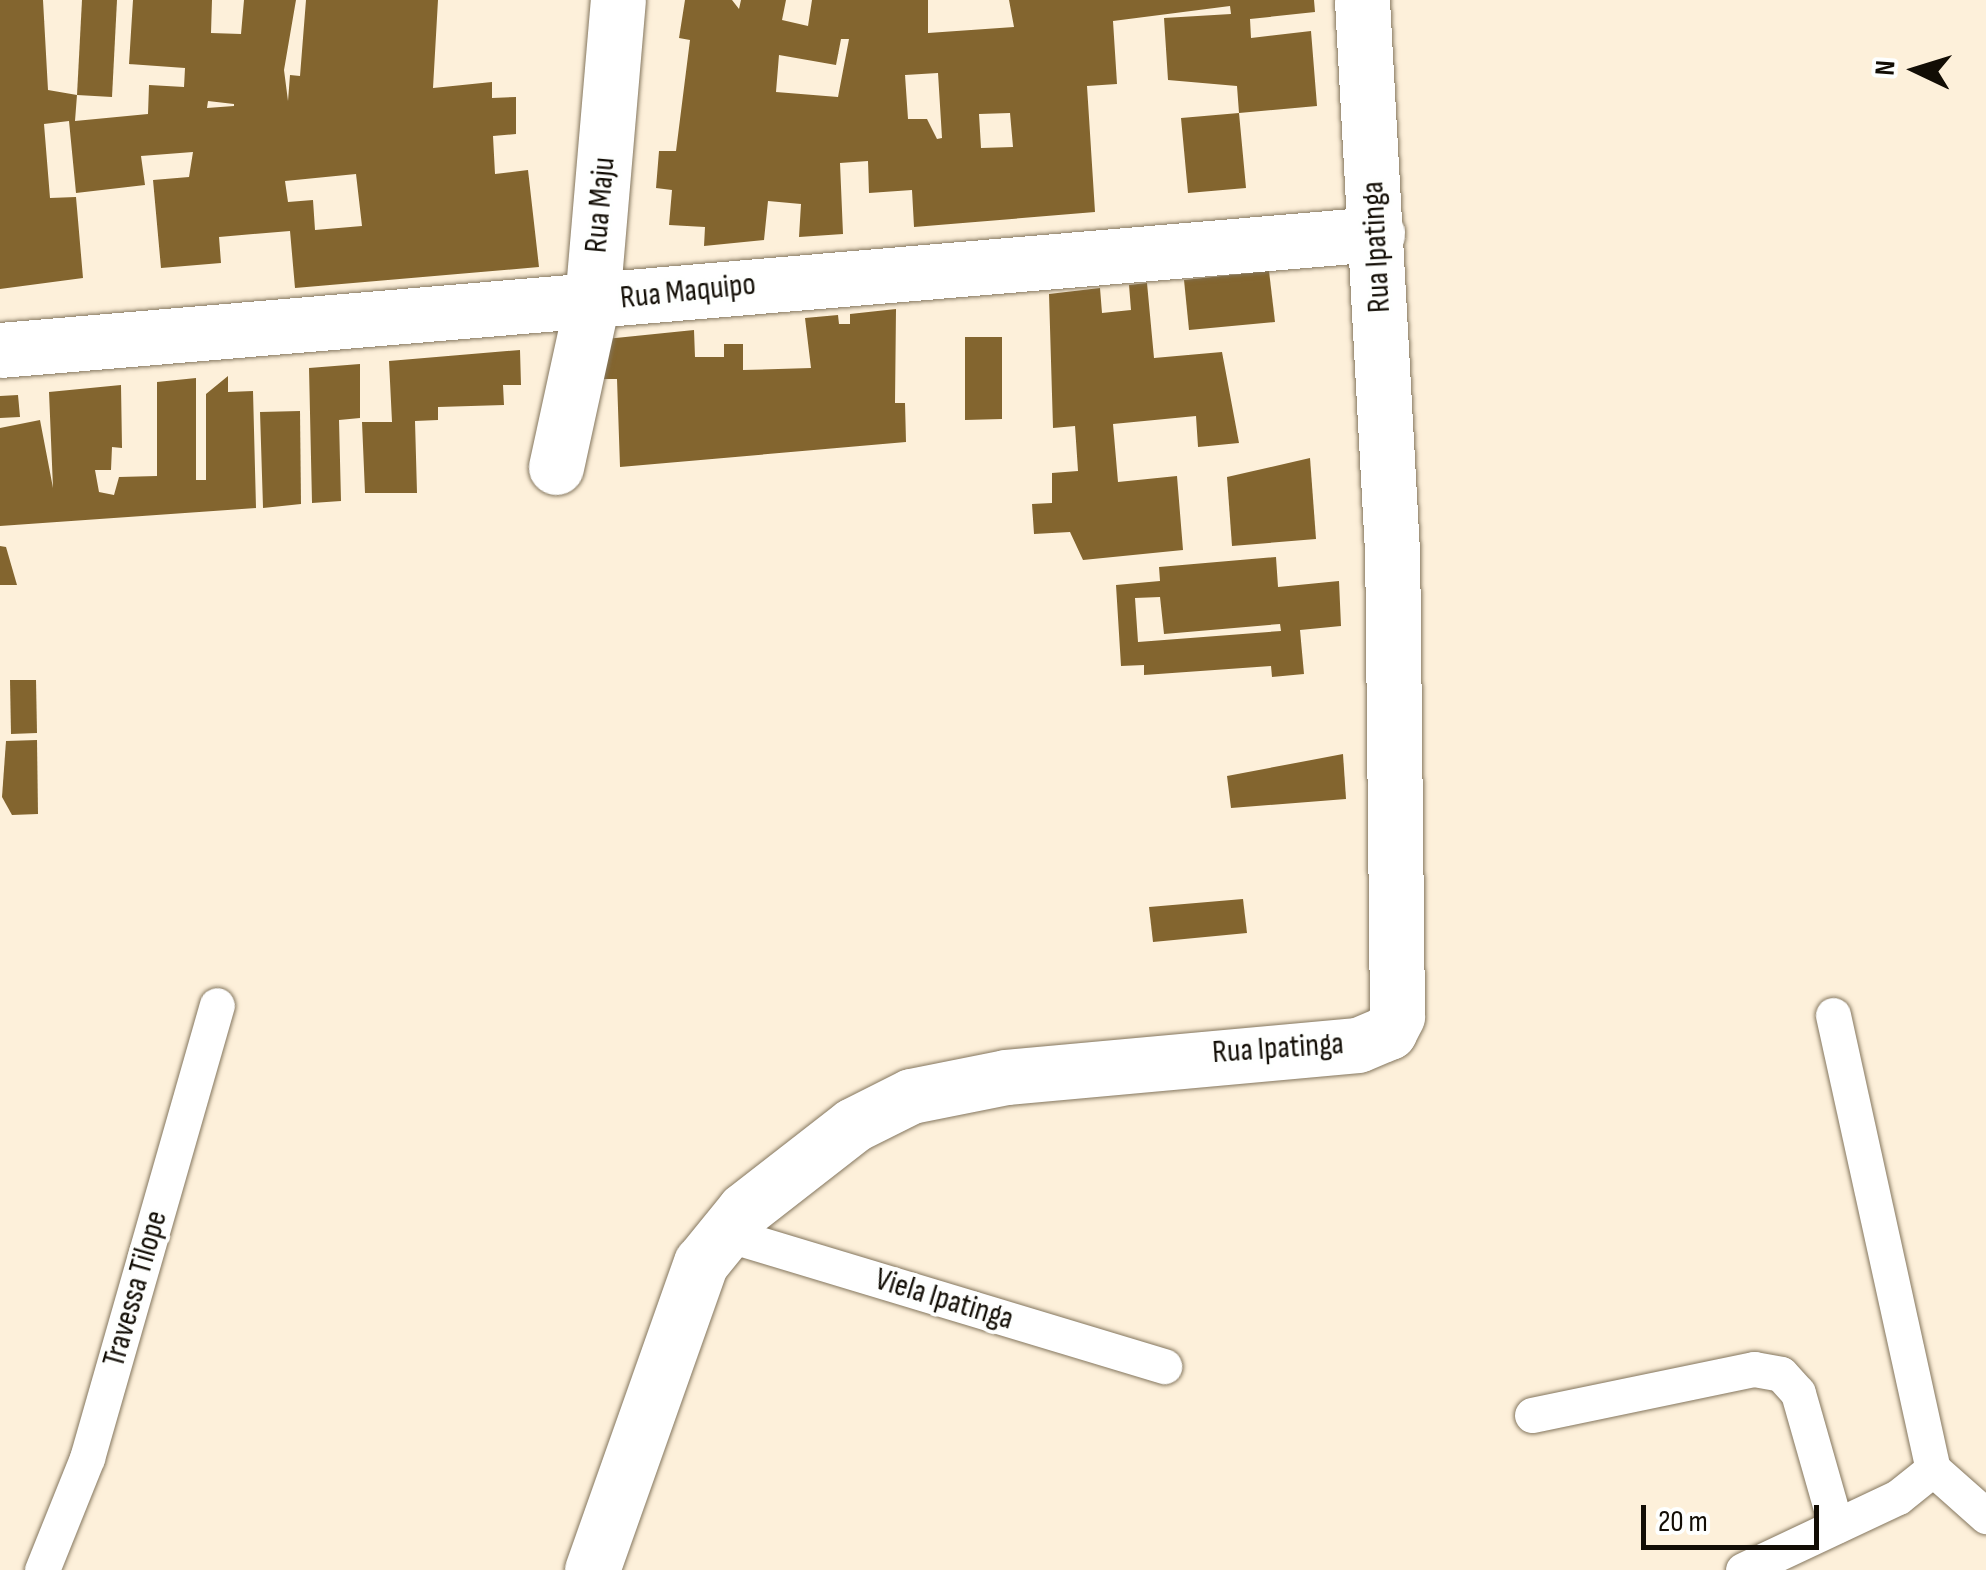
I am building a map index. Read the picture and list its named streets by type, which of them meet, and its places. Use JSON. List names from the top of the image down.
{
  "streets": {
    "street": ["Rua Maju", "Rua Ipatinga", "Rua Maquipo"],
    "lane": ["Travessa Tilope", "Viela Ipatinga"]
  },
  "crossings": [
    ["Rua Maju", "Rua Maquipo"],
    ["Rua Ipatinga", "Rua Maquipo"],
    ["Rua Ipatinga", "Viela Ipatinga"]
  ],
  "scale_bar": "20 m",
  "north": "left"
}
